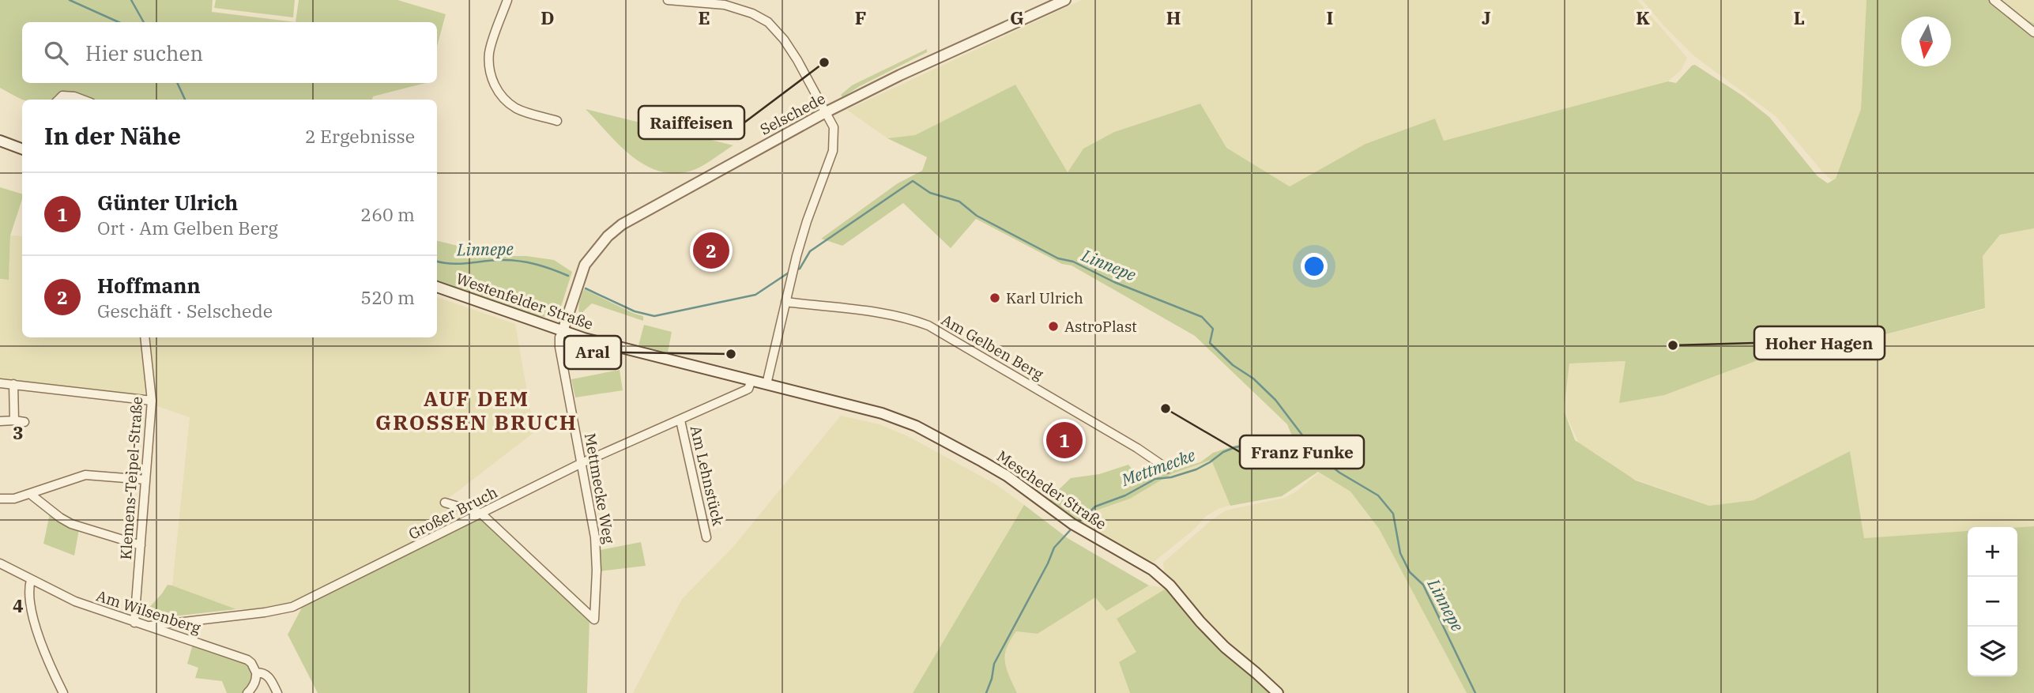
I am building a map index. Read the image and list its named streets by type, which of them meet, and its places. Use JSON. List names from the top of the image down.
{
  "streets": {
    "main road": ["Selschede", "Westenfelder Straße", "Mescheder Straße"],
    "street": [
      "Am Gelben Berg",
      "Am Lehnstück",
      "Klemens-Teipel-Straße",
      "Mettmecke Weg",
      "Großer Bruch",
      "Am Wilsenberg"
    ]
  },
  "crossings": [
    ["Selschede", "Westenfelder Straße"],
    ["Selschede", "Mettmecke Weg"],
    ["Westenfelder Straße", "Mettmecke Weg"],
    ["Westenfelder Straße", "Mescheder Straße"],
    ["Westenfelder Straße", "Großer Bruch"],
    ["Am Lehnstück", "Großer Bruch"],
    ["Klemens-Teipel-Straße", "Am Wilsenberg"],
    ["Mettmecke Weg", "Großer Bruch"],
    ["Großer Bruch", "Am Wilsenberg"]
  ],
  "districts": ["AUF DEM GROSSEN BRUCH"],
  "water": ["Linnepe", "Mettmecke"],
  "places": [
    "Raiffeisen",
    "Karl Ulrich",
    "AstroPlast",
    "Hoher Hagen",
    "Aral",
    "Franz Funke"
  ],
  "north": "bottom",
  "page": {
    "search": "Hier suchen",
    "heading": ["In der Nähe", "2 Ergebnisse"],
    "list": [
      {
        "mark": "1",
        "name": "Günter Ulrich",
        "note": "Ort · Am Gelben Berg",
        "value": "260 m"
      },
      {
        "mark": "2",
        "name": "Hoffmann",
        "note": "Geschäft · Selschede",
        "value": "520 m"
      }
    ],
    "pins": ["2", "1"],
    "map_buttons": ["+", "−"]
  },
  "grid": {
    "columns": [
      "D",
      "E",
      "F",
      "G",
      "H",
      "I",
      "J",
      "K",
      "L"
    ],
    "rows": ["3", "4"]
  }
}
